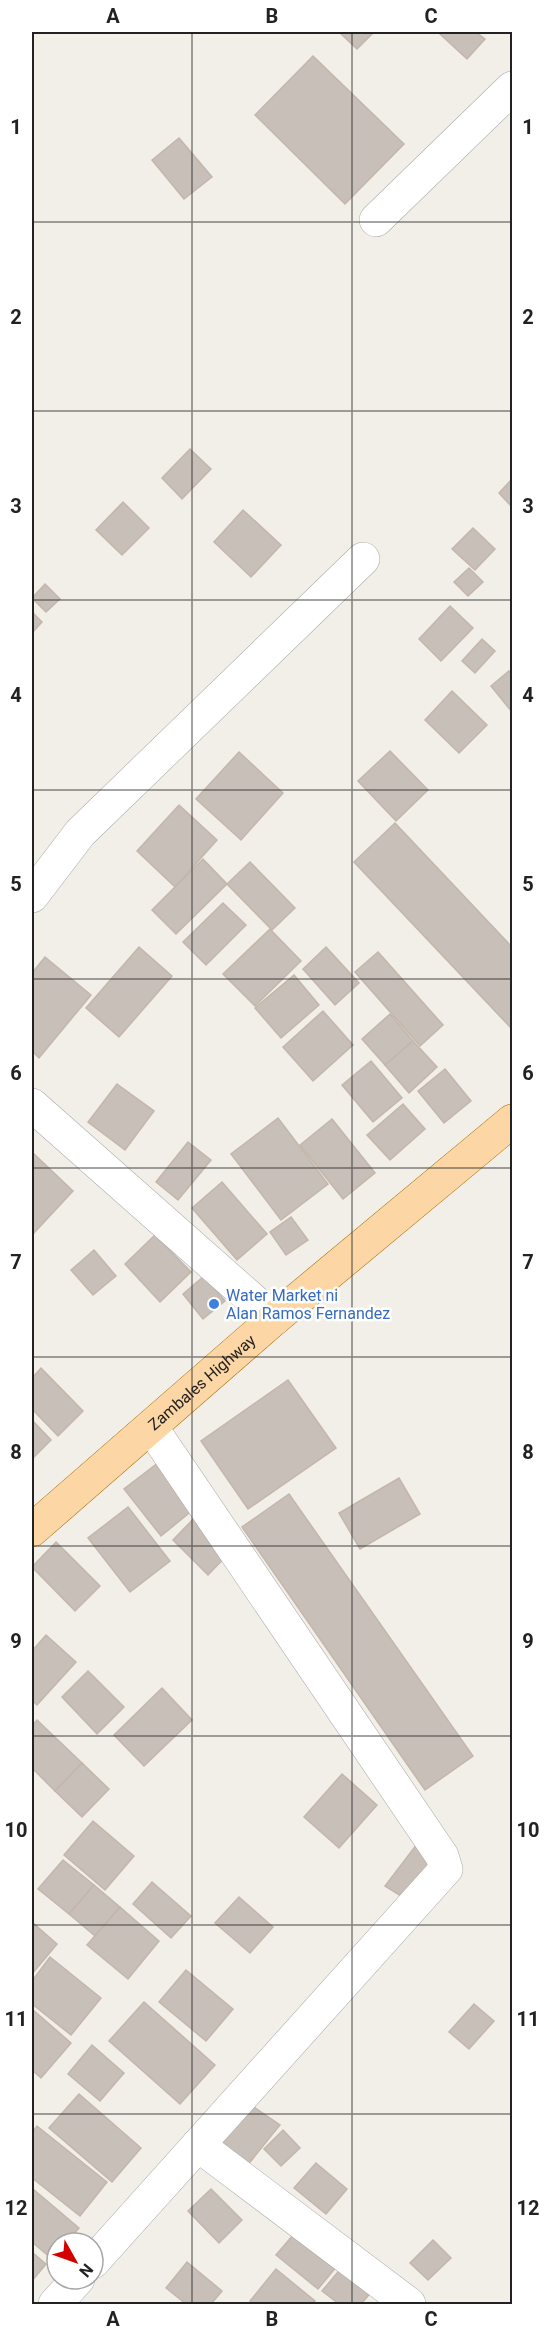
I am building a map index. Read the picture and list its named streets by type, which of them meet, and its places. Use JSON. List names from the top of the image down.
{
  "streets": {
    "main road": ["Zambales Highway"]
  },
  "places": ["Water Market ni Alan Ramos Fernandez"],
  "north": "bottom right",
  "grid": {
    "columns": ["A", "B", "C"],
    "rows": [
      "1",
      "2",
      "3",
      "4",
      "5",
      "6",
      "7",
      "8",
      "9",
      "10",
      "11",
      "12"
    ]
  }
}
